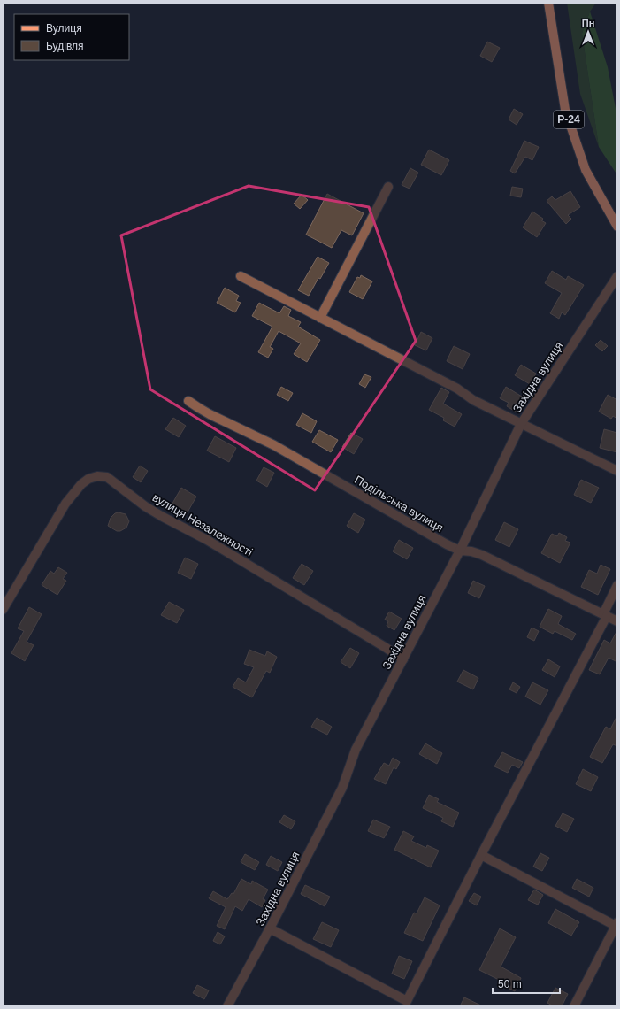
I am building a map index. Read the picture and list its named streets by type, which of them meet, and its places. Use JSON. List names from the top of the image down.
{
  "streets": {
    "main road": ["Р-24"],
    "street": ["Західна вулиця", "Подільська вулиця", "вулиця Незалежності"]
  },
  "crossings": [
    ["Західна вулиця", "Подільська вулиця"],
    ["Західна вулиця", "вулиця Незалежності"]
  ],
  "legend": ["Вулиця", "Будівля"],
  "scale_bar": "50 m",
  "north": "top"
}
